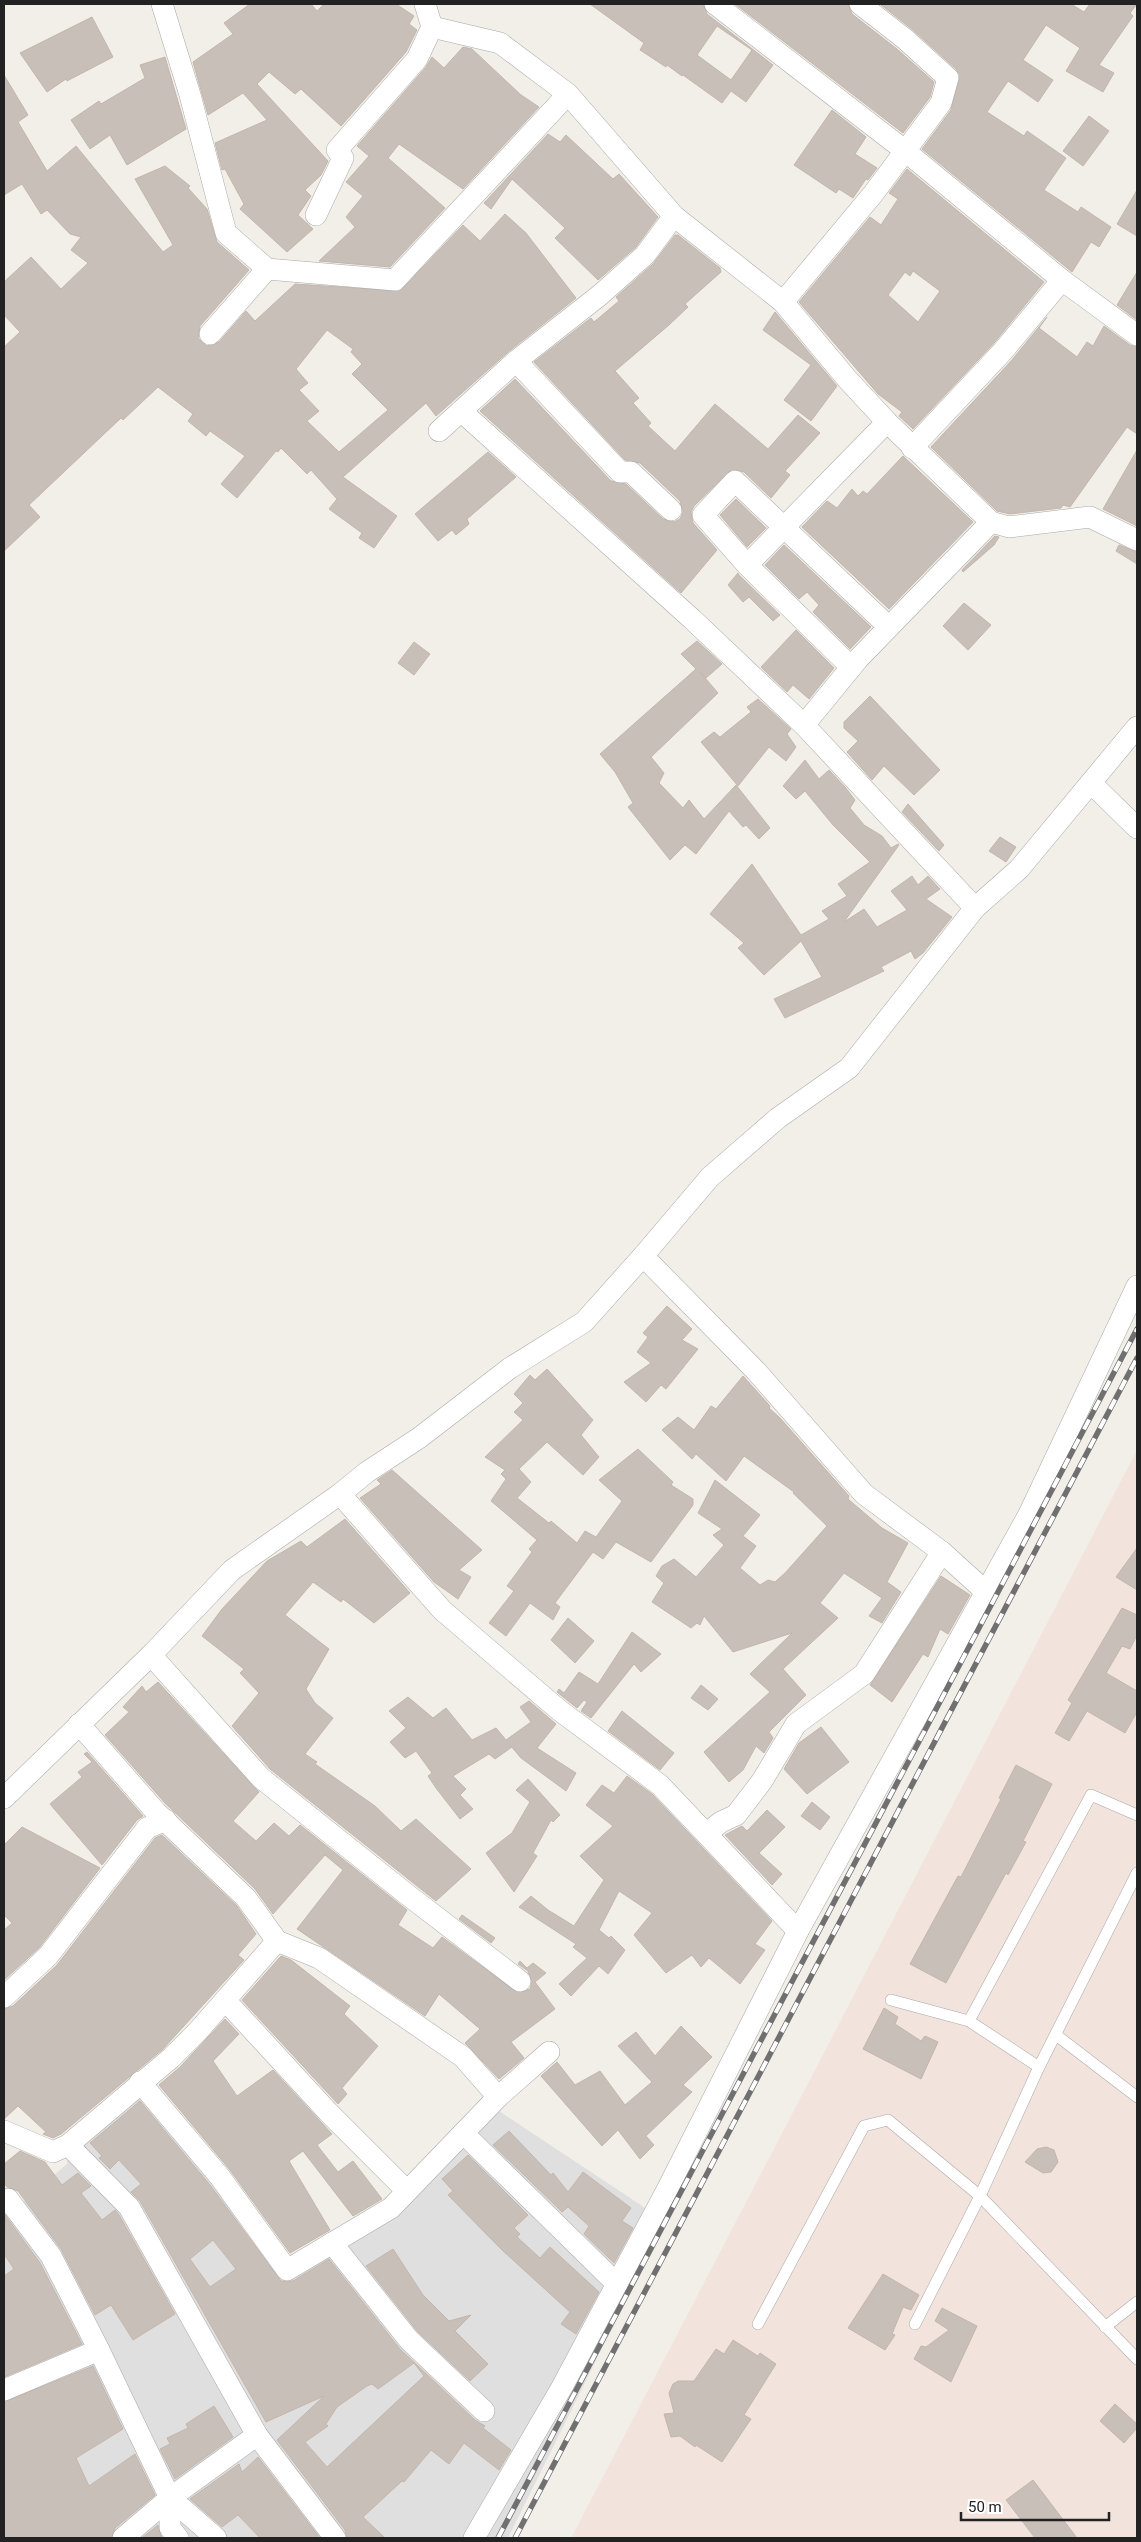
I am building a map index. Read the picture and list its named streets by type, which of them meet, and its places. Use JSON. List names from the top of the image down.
{
  "scale_bar": "50 m"
}
